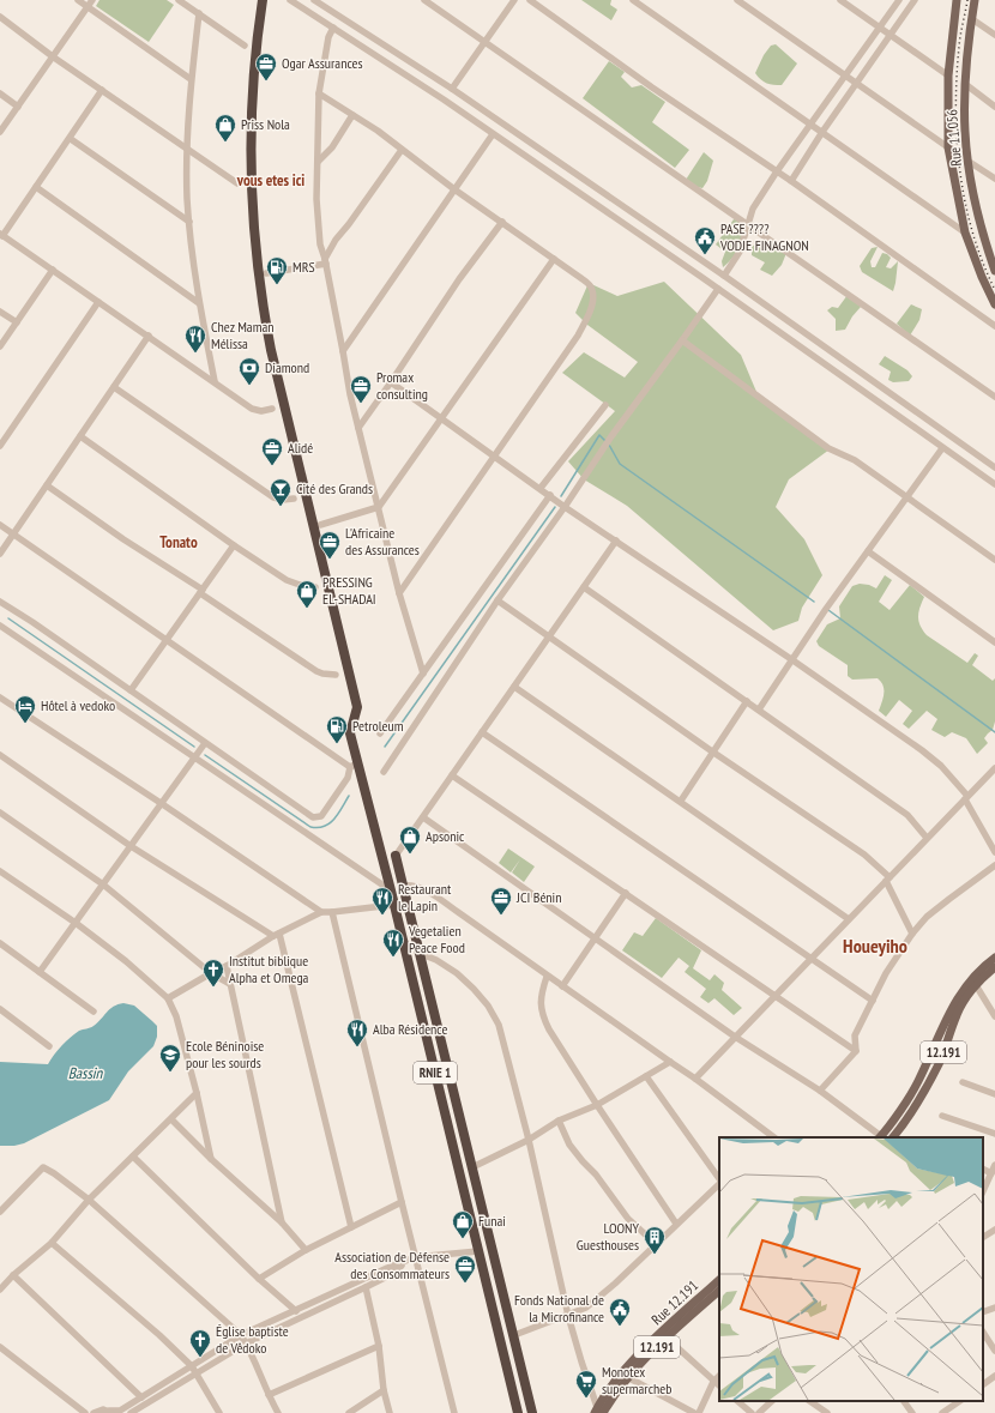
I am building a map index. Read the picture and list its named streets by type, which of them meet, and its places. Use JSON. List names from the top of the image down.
{
  "streets": {
    "highway": ["RNIE 1"],
    "main road": ["Rue 11.056", "12.191", "Rue 12.191"]
  },
  "districts": ["vous etes ici", "Tonato", "Houeyiho"],
  "water": ["Bassin"],
  "places": {
    "office": [
      "Ogar Assurances",
      "Promax consulting",
      "Alidé",
      "L'Africaine des Assurances",
      "JCI Bénin",
      "Association de Défense des Consommateurs"
    ],
    "shop": [
      "Priss Nola",
      "PRESSING EL-SHADAI",
      "Apsonic",
      "Funai"
    ],
    "public building": ["PASE ???? VODJE FINAGNON", "Fonds National de la Microfinance"],
    "fuel station": ["MRS", "Petroleum"],
    "restaurant": [
      "Chez Maman Mélissa",
      "Restaurant le Lapin",
      "Vegetalien Peace Food",
      "Alba Résidence"
    ],
    "bank": ["Diamond"],
    "bar": ["Cité des Grands"],
    "hotel": ["Hôtel à vedoko"],
    "church": ["Institut biblique Alpha et Omega", "Église baptiste de Vêdoko"],
    "school or university": ["Ecole Béninoise pour les sourds"],
    "building": ["LOONY Guesthouses"],
    "supermarket": ["Monotex supermarcheb"]
  }
}
